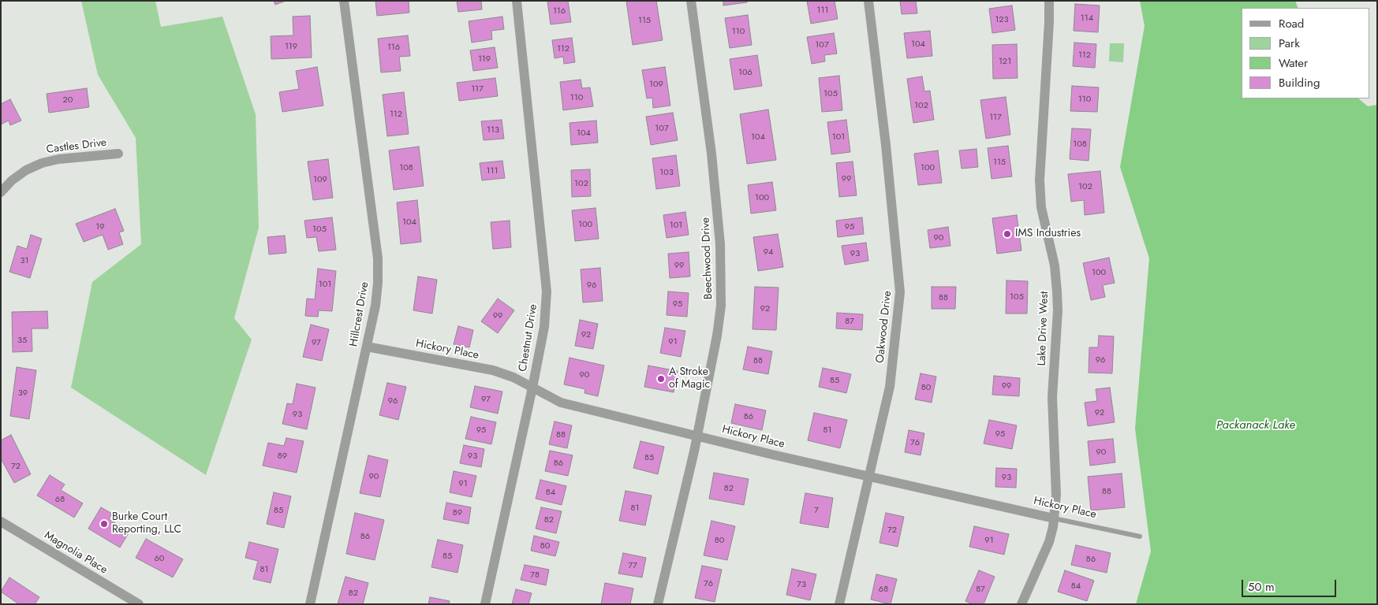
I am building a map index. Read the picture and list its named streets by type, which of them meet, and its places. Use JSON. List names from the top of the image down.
{
  "streets": {
    "street": [
      "Castles Drive",
      "Beechwood Drive",
      "Hillcrest Drive",
      "Oakwood Drive",
      "Lake Drive West",
      "Chestnut Drive",
      "Hickory Place",
      "Magnolia Place"
    ]
  },
  "crossings": [
    ["Beechwood Drive", "Hickory Place"],
    ["Hillcrest Drive", "Hickory Place"],
    ["Oakwood Drive", "Hickory Place"],
    ["Lake Drive West", "Hickory Place"],
    ["Chestnut Drive", "Hickory Place"]
  ],
  "water": ["Packanack Lake"],
  "places": ["IMS Industries", "A Stroke of Magic", "Burke Court Reporting, LLC"],
  "house_numbers": [
    "111",
    "116",
    "114",
    "123",
    "115",
    "110",
    "104",
    "107",
    "119",
    "116",
    "112",
    "112",
    "119",
    "121",
    "106",
    "109",
    "117",
    "105",
    "110",
    "110",
    "20",
    "102",
    "112",
    "117",
    "107",
    "113",
    "104",
    "104",
    "101",
    "108",
    "115",
    "108",
    "100",
    "111",
    "103",
    "99",
    "109",
    "102",
    "102",
    "100",
    "104",
    "100",
    "101",
    "19",
    "95",
    "105",
    "90",
    "94",
    "93",
    "31",
    "99",
    "100",
    "101",
    "96",
    "105",
    "88",
    "95",
    "92",
    "99",
    "87",
    "92",
    "35",
    "91",
    "97",
    "96",
    "88",
    "90",
    "85",
    "99",
    "80",
    "39",
    "97",
    "96",
    "92",
    "93",
    "86",
    "95",
    "81",
    "95",
    "88",
    "76",
    "90",
    "89",
    "93",
    "85",
    "86",
    "72",
    "90",
    "93",
    "91",
    "82",
    "88",
    "84",
    "68",
    "81",
    "85",
    "7",
    "89",
    "82",
    "72",
    "86",
    "80",
    "91",
    "80",
    "85",
    "60",
    "86",
    "77",
    "81",
    "78",
    "76",
    "73",
    "84",
    "68",
    "87",
    "82"
  ],
  "legend": [
    "Road",
    "Park",
    "Water",
    "Building"
  ],
  "scale_bar": "50 m"
}
